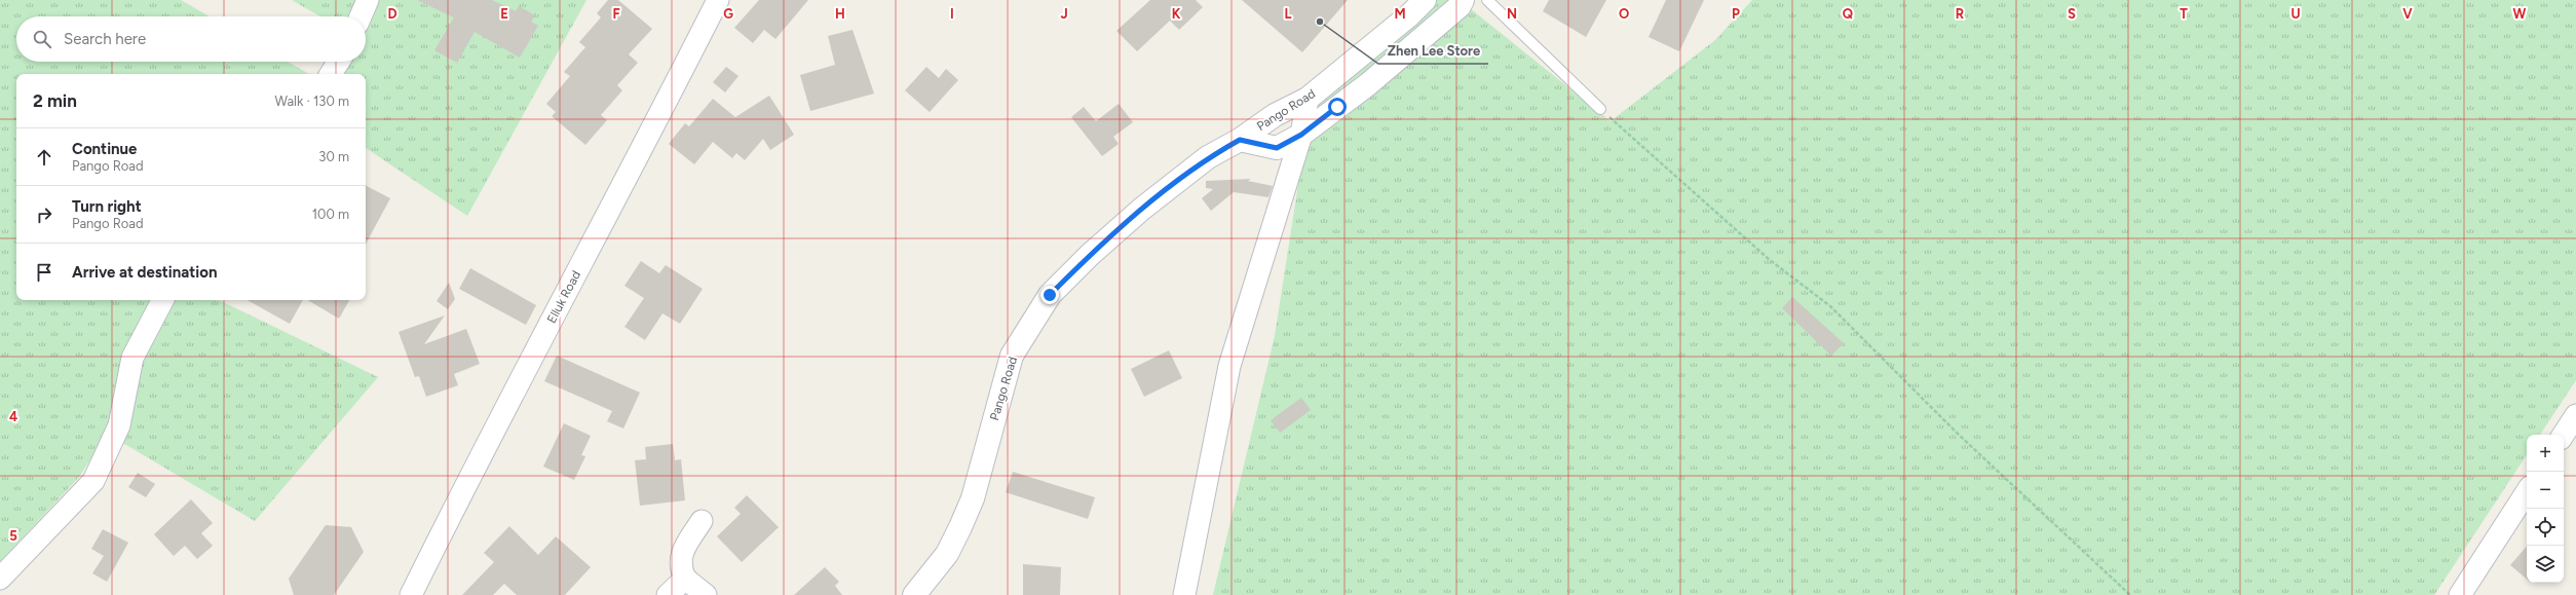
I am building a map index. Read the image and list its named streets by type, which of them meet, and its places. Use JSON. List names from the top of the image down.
{
  "streets": {
    "street": ["Pango Road", "Elluk Road"]
  },
  "places": ["Zhen Lee Store"],
  "page": {
    "search": "Search here",
    "heading": ["2 min", "Walk · 130 m"],
    "list": [
      ["Continue", "Pango Road", "30 m"],
      ["Turn right", "Pango Road", "100 m"],
      "Arrive at destination"
    ],
    "map_buttons": ["+", "−"]
  },
  "grid": {
    "columns": [
      "D",
      "E",
      "F",
      "G",
      "H",
      "I",
      "J",
      "K",
      "L",
      "M",
      "N",
      "O",
      "P",
      "Q",
      "R",
      "S",
      "T",
      "U",
      "V",
      "W"
    ],
    "rows": ["4", "5"]
  }
}
